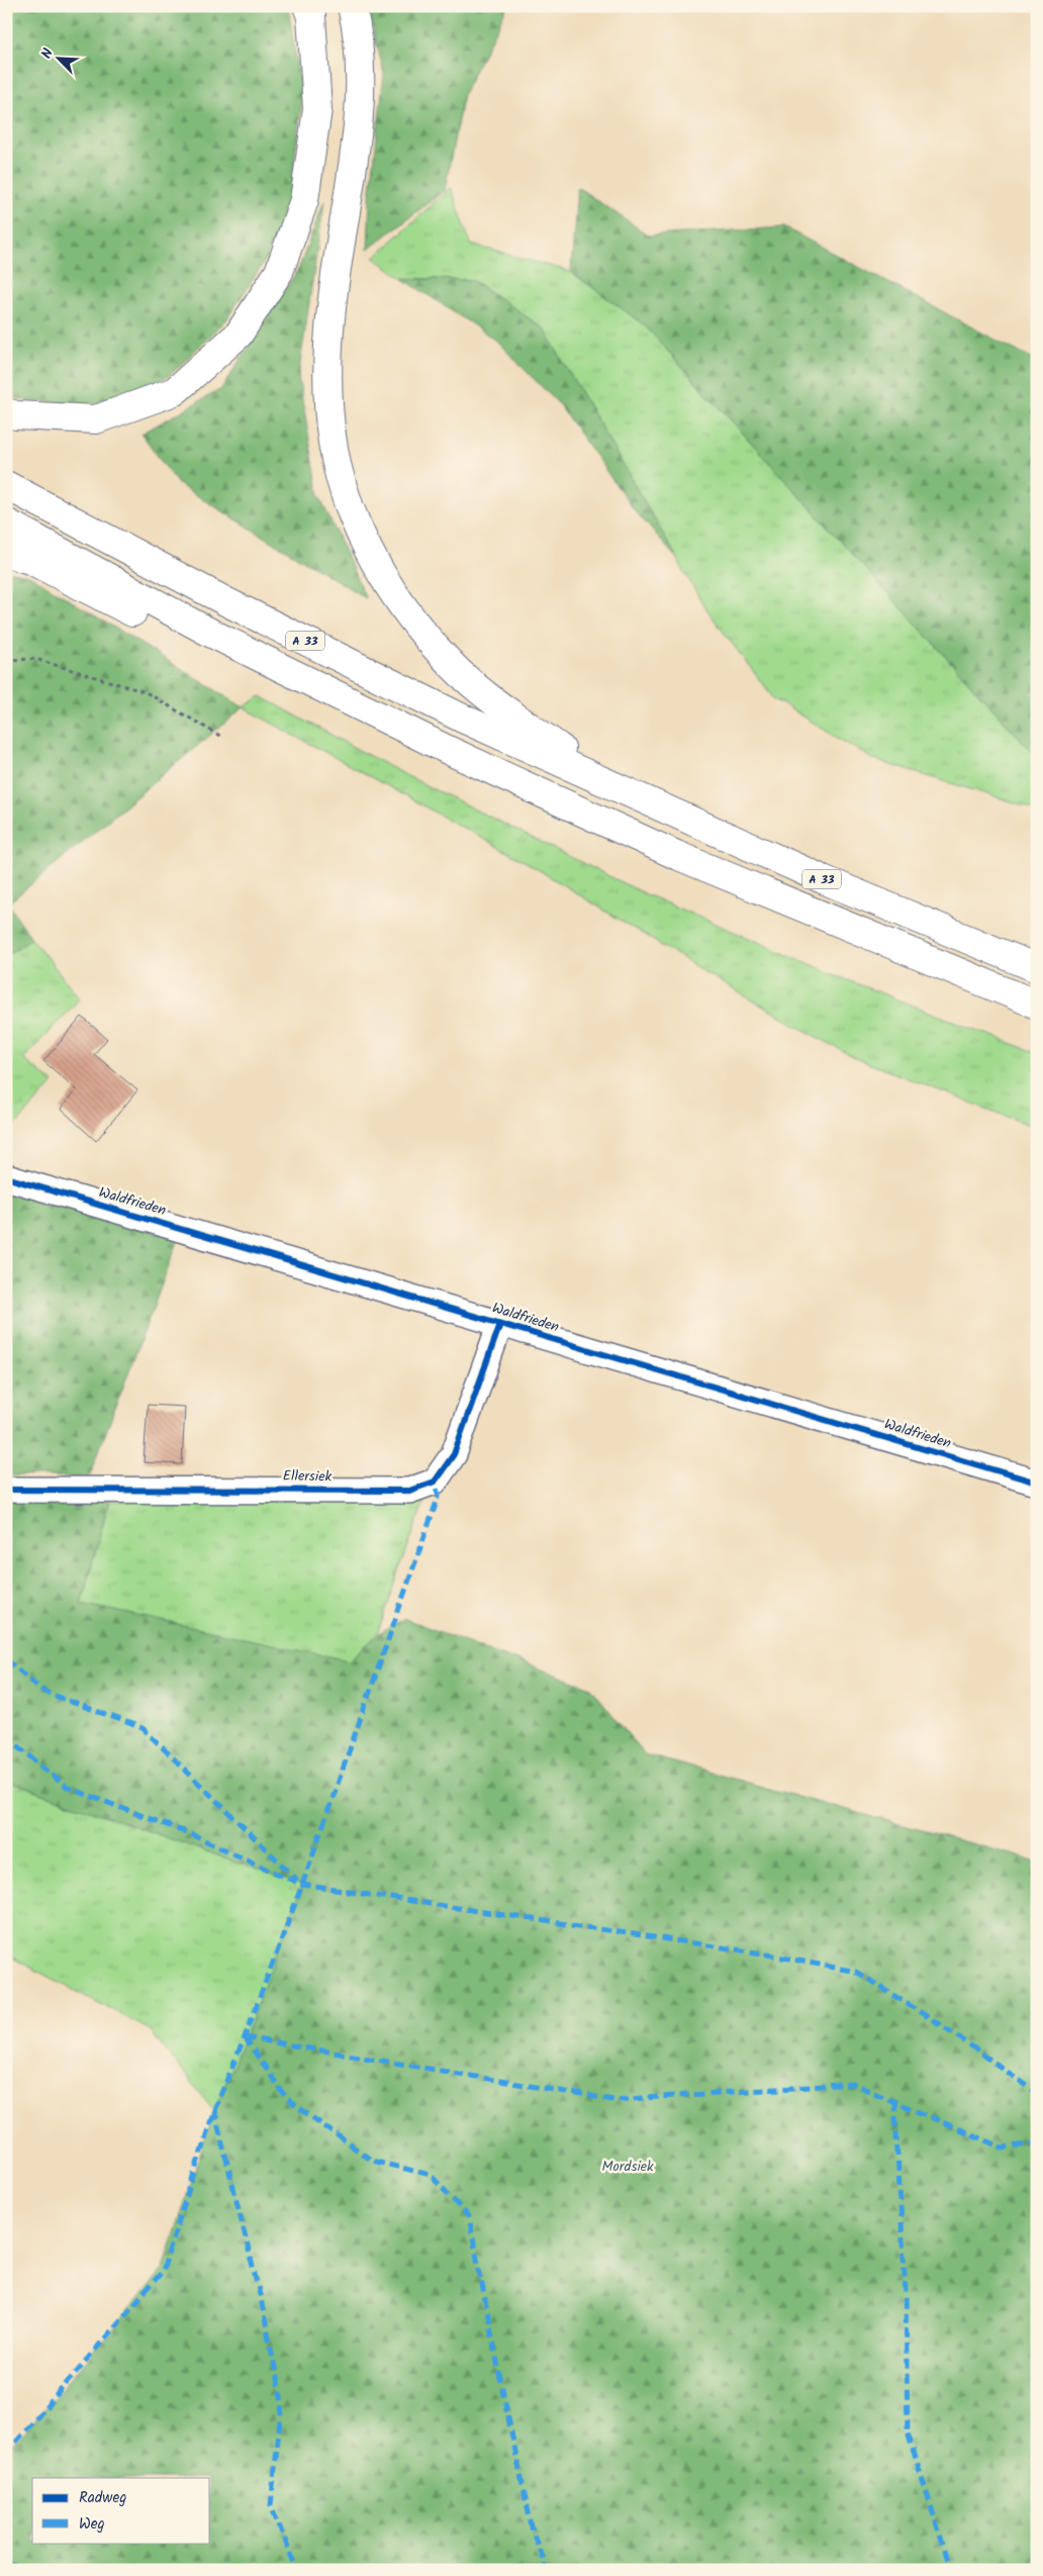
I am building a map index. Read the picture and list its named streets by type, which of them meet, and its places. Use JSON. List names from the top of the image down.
{
  "streets": {
    "highway": ["A 33"],
    "street": ["Waldfrieden", "Ellersiek"]
  },
  "crossings": [
    ["Waldfrieden", "Ellersiek"]
  ],
  "parks": ["Mordsiek"],
  "legend": ["Radweg", "Weg"],
  "north": "top left"
}
